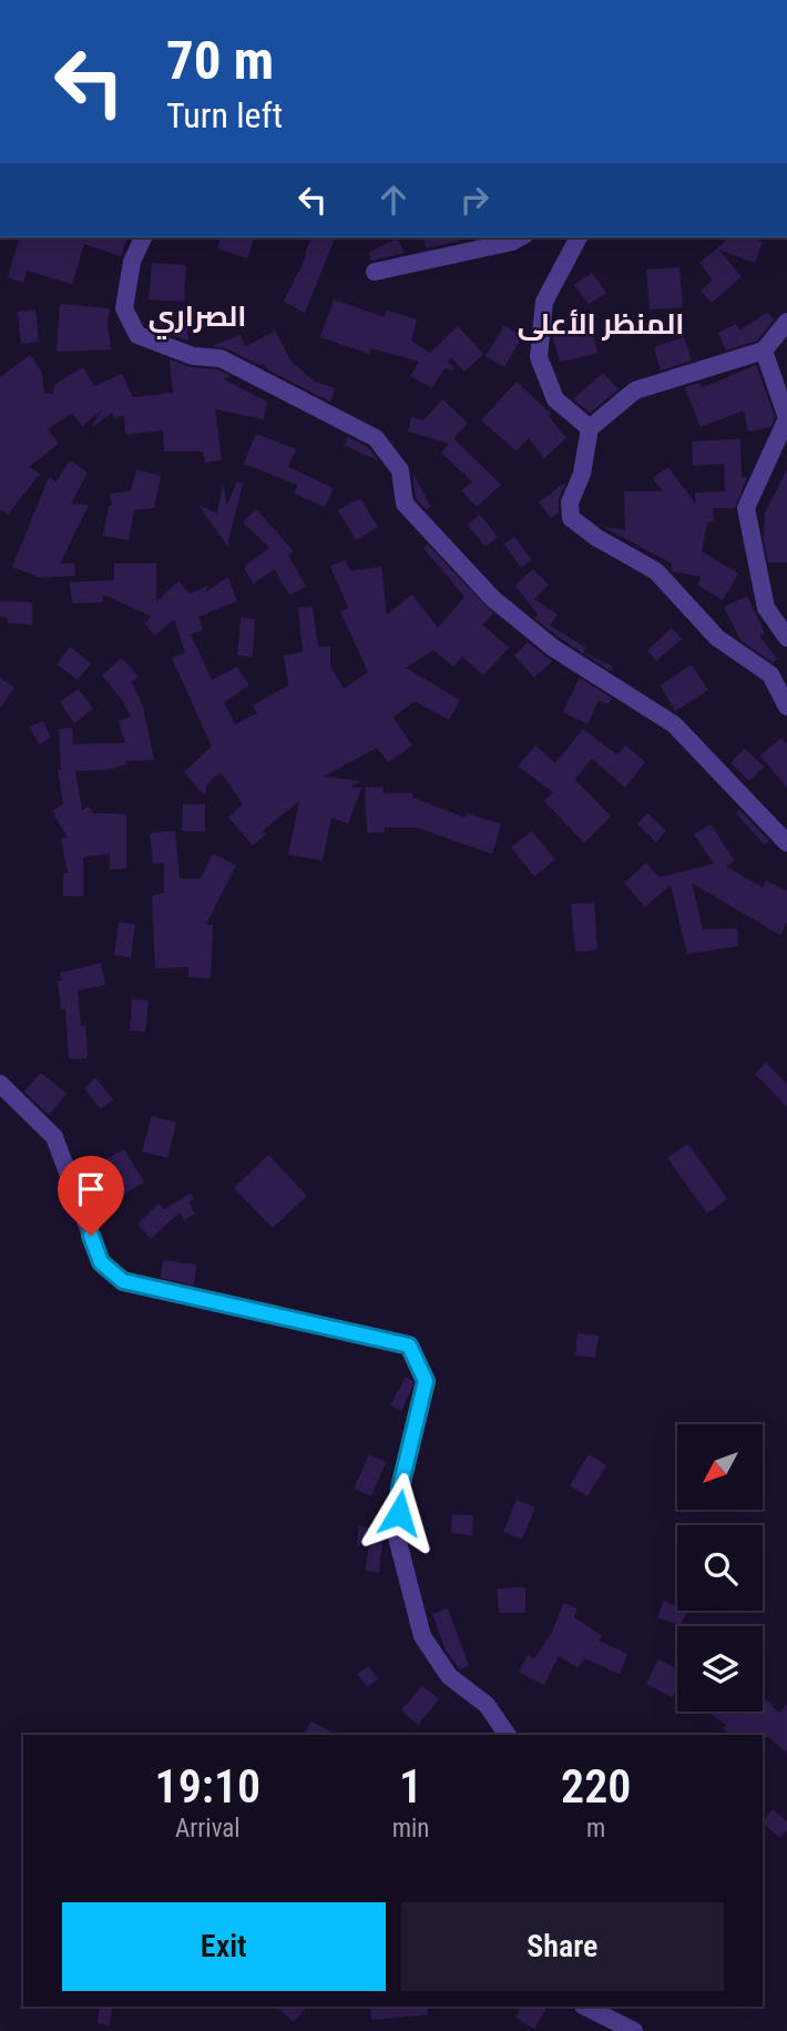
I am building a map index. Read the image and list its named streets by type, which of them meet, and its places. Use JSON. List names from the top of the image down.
{
  "districts": ["الصراري", "المنظر الأعلى"],
  "north": "bottom left",
  "page": {
    "turn": ["70 m", "Turn left"],
    "eta": [
      "19:10",
      "Arrival",
      "1",
      "min",
      "220",
      "m"
    ],
    "buttons": ["Exit", "Share"]
  }
}
